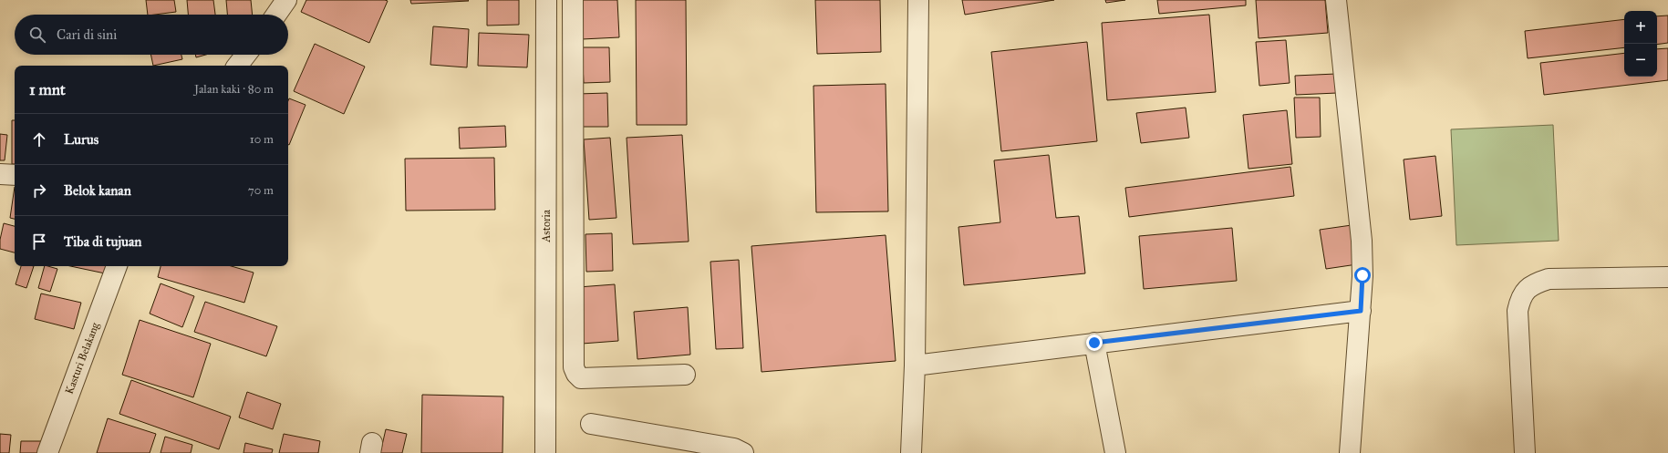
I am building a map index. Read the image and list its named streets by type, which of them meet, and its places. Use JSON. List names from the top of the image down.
{
  "streets": {
    "street": ["Astoria", "Kasturi Belakang"]
  },
  "page": {
    "map_buttons": ["+", "−"],
    "search": "Cari di sini",
    "heading": ["1 mnt", "Jalan kaki · 80 m"],
    "list": [
      ["Lurus", "10 m"],
      ["Belok kanan", "70 m"],
      "Tiba di tujuan"
    ]
  }
}
